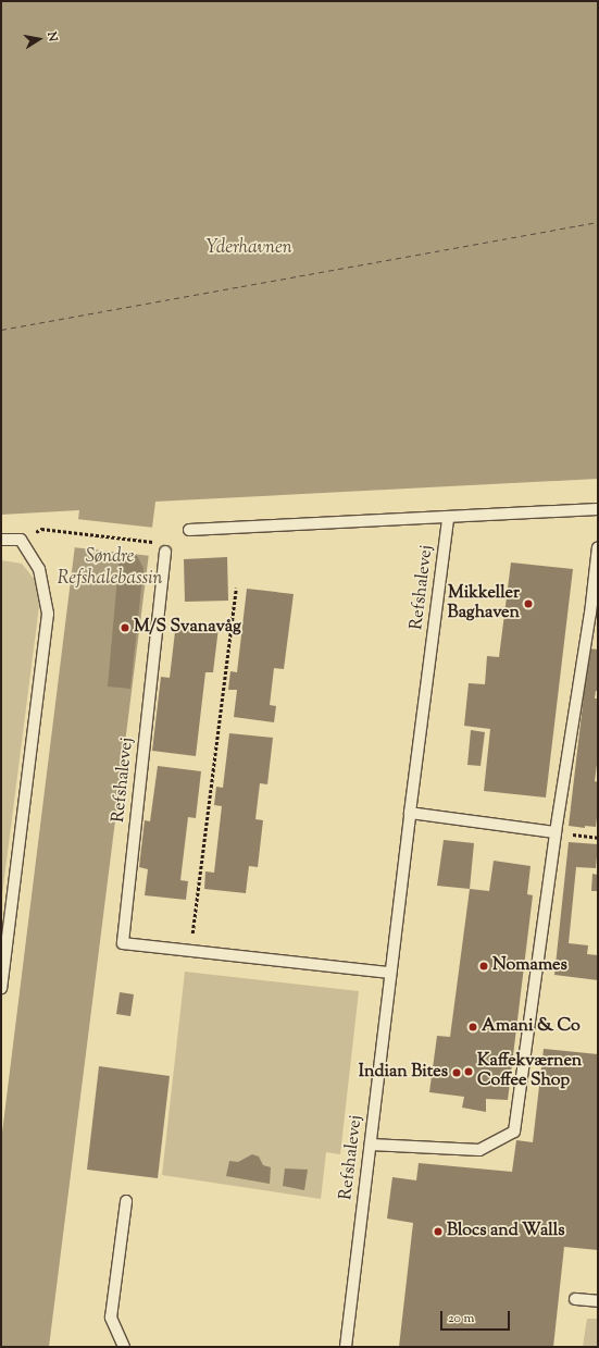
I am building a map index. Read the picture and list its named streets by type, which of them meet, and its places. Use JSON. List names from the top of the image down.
{
  "streets": {
    "lane": ["Refshalevej"]
  },
  "water": ["Yderhavnen", "Søndre Refshalebassin"],
  "places": [
    "Mikkeller Baghaven",
    "M/S Svanavåg",
    "Nomames",
    "Amani & Co",
    "Kaffekværnen Coffee Shop",
    "Indian Bites",
    "Blocs and Walls"
  ],
  "scale_bar": "20 m",
  "north": "right"
}
